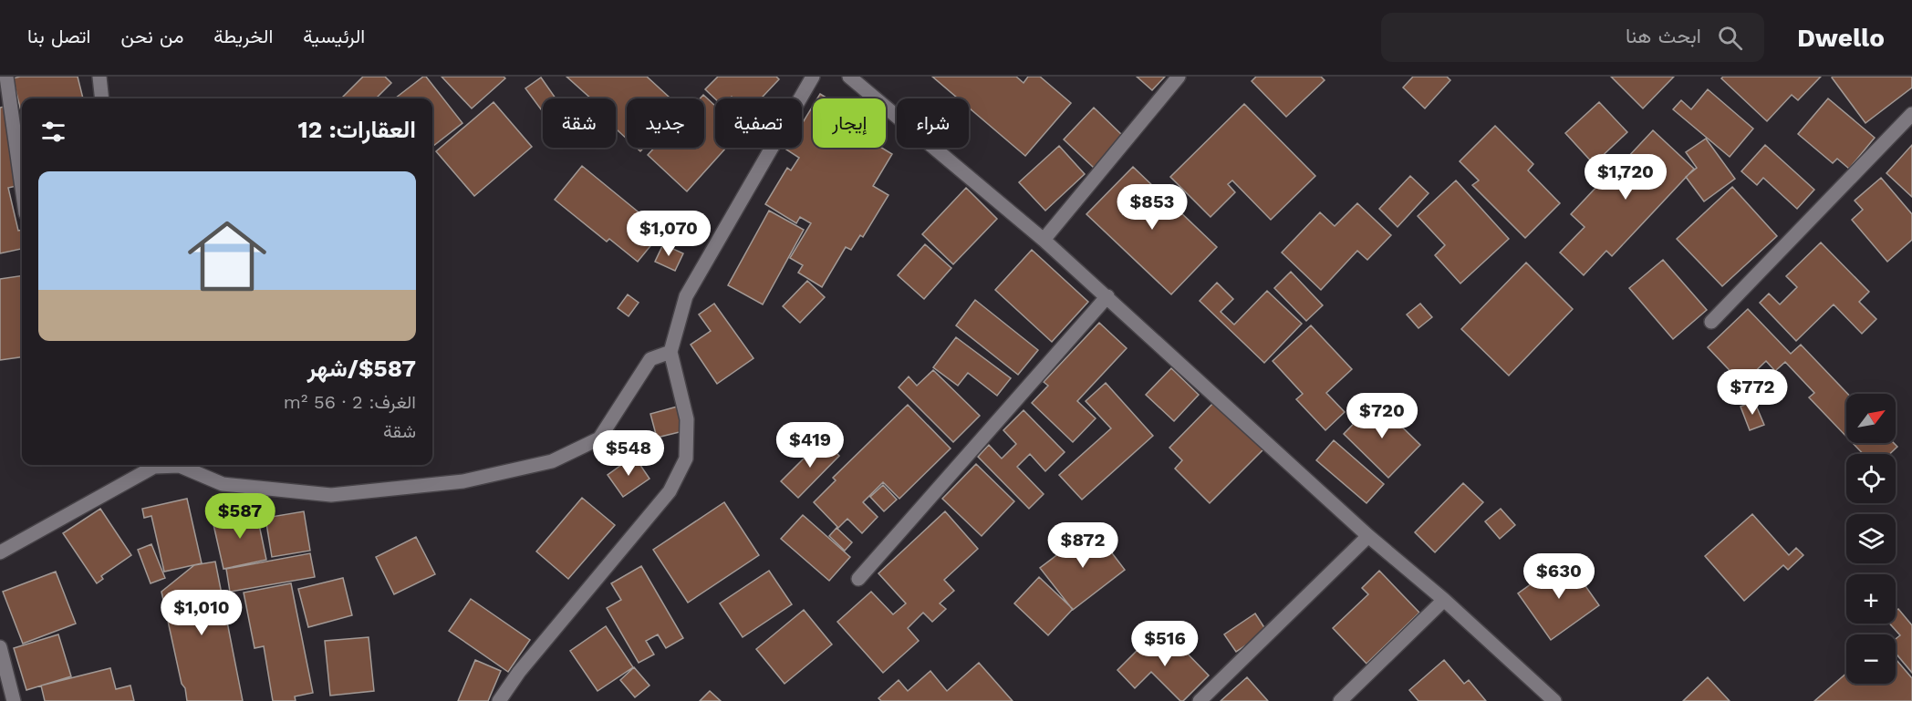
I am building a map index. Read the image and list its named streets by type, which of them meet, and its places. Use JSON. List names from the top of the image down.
{
  "north": "top right",
  "page": {
    "header": "Dwello",
    "search": "ابحث هنا",
    "nav": [
      "الرئيسية",
      "الخريطة",
      "من نحن",
      "اتصل بنا"
    ],
    "chip": [
      "شراء",
      "إيجار",
      "تصفية",
      "جديد",
      "شقة"
    ],
    "heading": "العقارات: 12",
    "price": [
      "$1,720",
      "$853",
      "$1,070",
      "$772",
      "$720",
      "$419",
      "$548",
      "$587",
      "$872",
      "$630",
      "$1,010",
      "$516"
    ],
    "list": [
      {
        "name": "$587/شهر",
        "note": "الغرف: 2 · 56 m² · شقة"
      }
    ],
    "map_buttons": ["+", "−"]
  }
}
